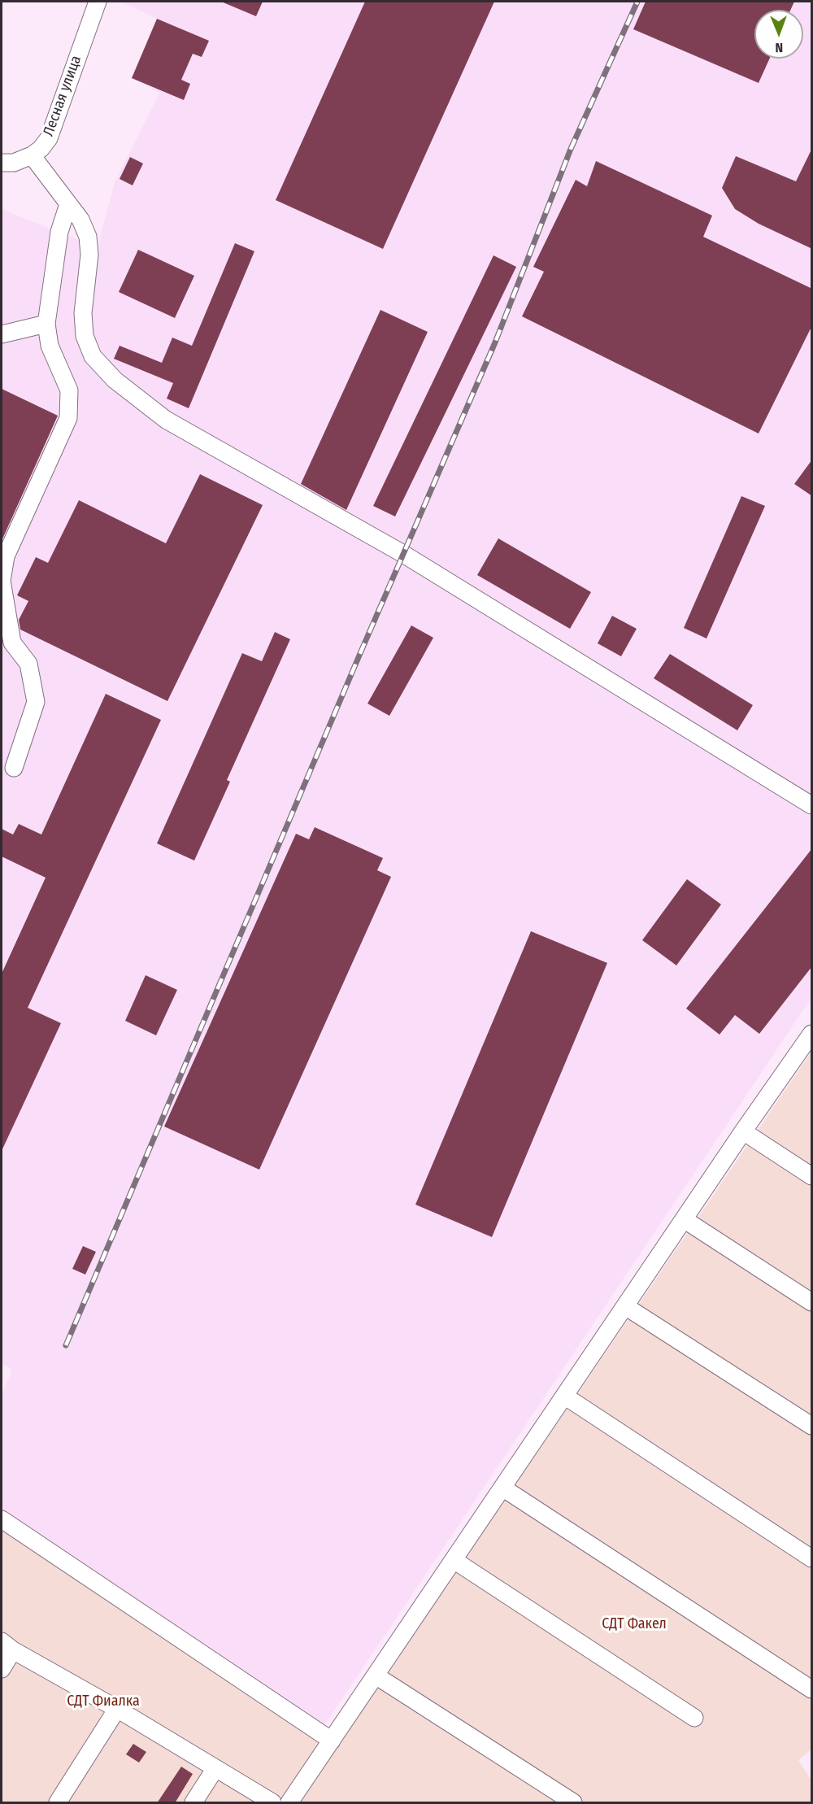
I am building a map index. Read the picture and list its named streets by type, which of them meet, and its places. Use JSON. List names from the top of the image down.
{
  "streets": {
    "street": ["Лесная улица"]
  },
  "parks": ["СДТ Факел", "СДТ Фиалка"],
  "north": "bottom"
}
